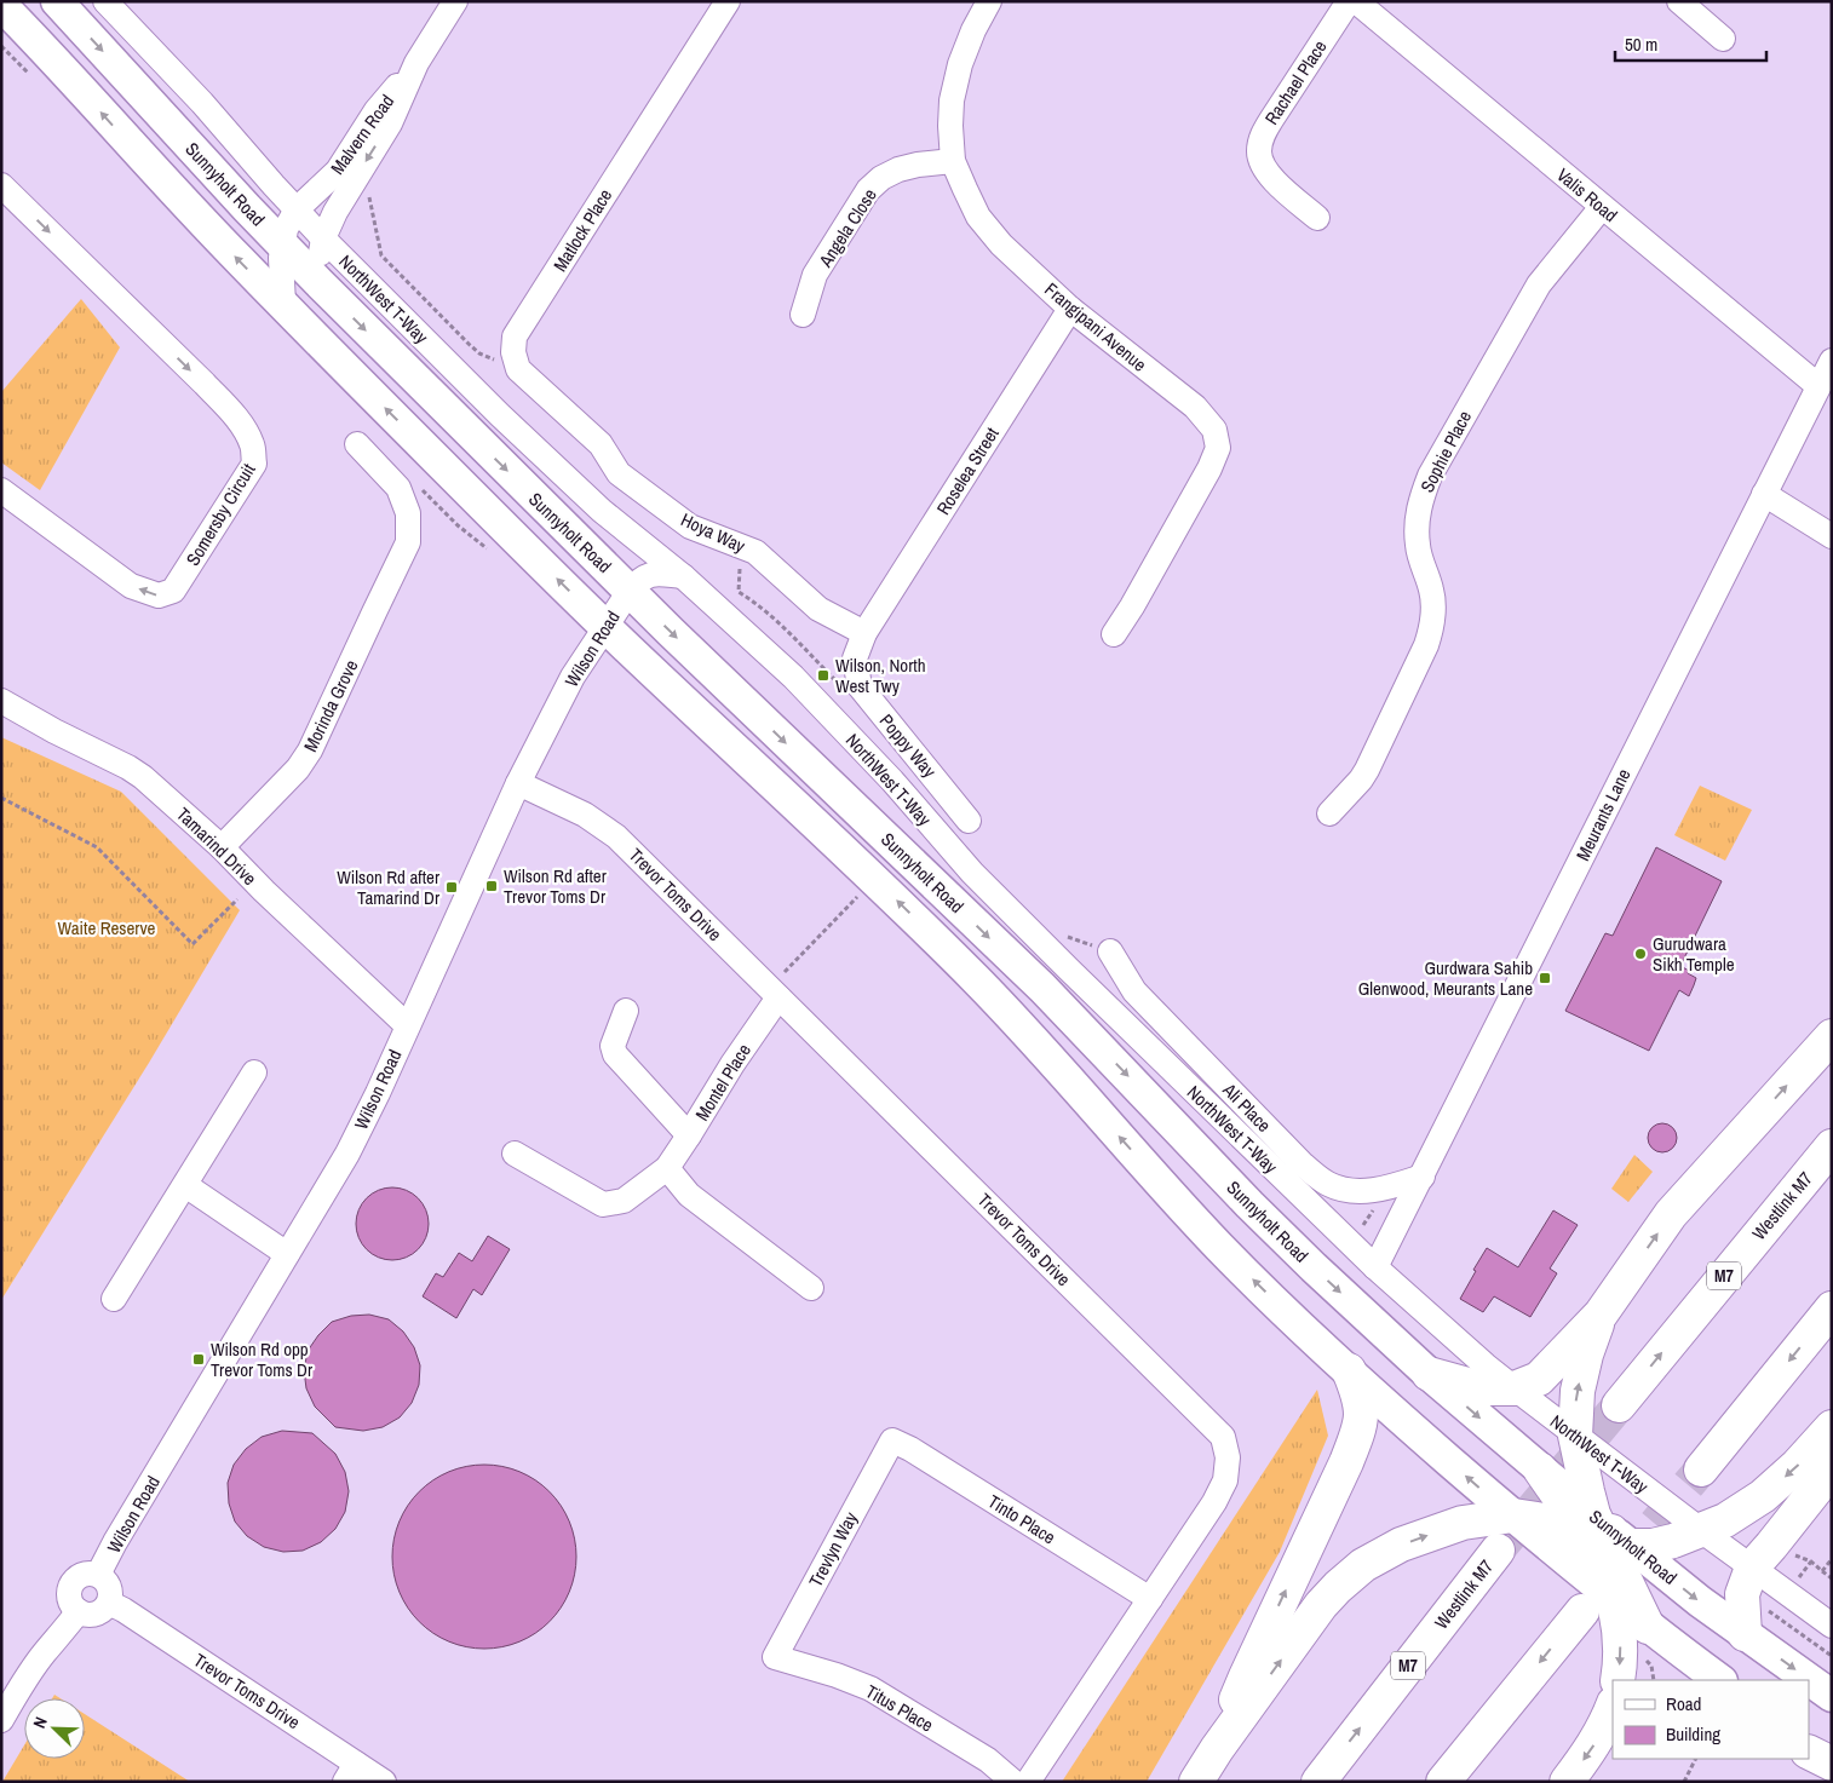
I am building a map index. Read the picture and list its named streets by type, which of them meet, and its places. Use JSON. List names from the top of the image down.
{
  "streets": {
    "highway": ["Westlink M7", "M7"],
    "main road": ["Sunnyholt Road"],
    "street": [
      "Rachael Place",
      "Malvern Road",
      "Valis Road",
      "Angela Close",
      "Matlock Place",
      "NorthWest T-Way",
      "Frangipani Avenue",
      "Sophie Place",
      "Roselea Street",
      "Somersby Circuit",
      "Hoya Way",
      "Wilson Road",
      "Morinda Grove",
      "Poppy Way",
      "Meurants Lane",
      "Tamarind Drive",
      "Trevor Toms Drive",
      "Montel Place",
      "Ali Place",
      "Tinto Place",
      "Trevlyn Way",
      "Titus Place"
    ]
  },
  "crossings": [
    ["Malvern Road", "Sunnyholt Road"],
    ["Malvern Road", "NorthWest T-Way"],
    ["Sunnyholt Road", "Wilson Road"],
    ["Valis Road", "Sophie Place"],
    ["Valis Road", "Meurants Lane"],
    ["Angela Close", "Frangipani Avenue"],
    ["Matlock Place", "Hoya Way"],
    ["NorthWest T-Way", "Meurants Lane"],
    ["Frangipani Avenue", "Roselea Street"],
    ["Roselea Street", "Hoya Way"],
    ["Roselea Street", "Poppy Way"],
    ["Hoya Way", "Poppy Way"],
    ["Wilson Road", "Tamarind Drive"],
    ["Wilson Road", "Trevor Toms Drive"],
    ["Morinda Grove", "Tamarind Drive"],
    ["Meurants Lane", "Ali Place"],
    ["Trevor Toms Drive", "Montel Place"],
    ["Trevor Toms Drive", "Tinto Place"],
    ["Tinto Place", "Trevlyn Way"],
    ["Trevlyn Way", "Titus Place"]
  ],
  "parks": ["Waite Reserve"],
  "places": {
    "transit": [
      "Wilson, North West Twy",
      "Wilson Rd after Trevor Toms Dr",
      "Wilson Rd after Tamarind Dr",
      "Gurdwara Sahib Glenwood, Meurants Lane",
      "Wilson Rd opp Trevor Toms Dr"
    ],
    "other": ["Gurudwara Sikh Temple"]
  },
  "legend": ["Road", "Building"],
  "scale_bar": "50 m",
  "north": "top left"
}
